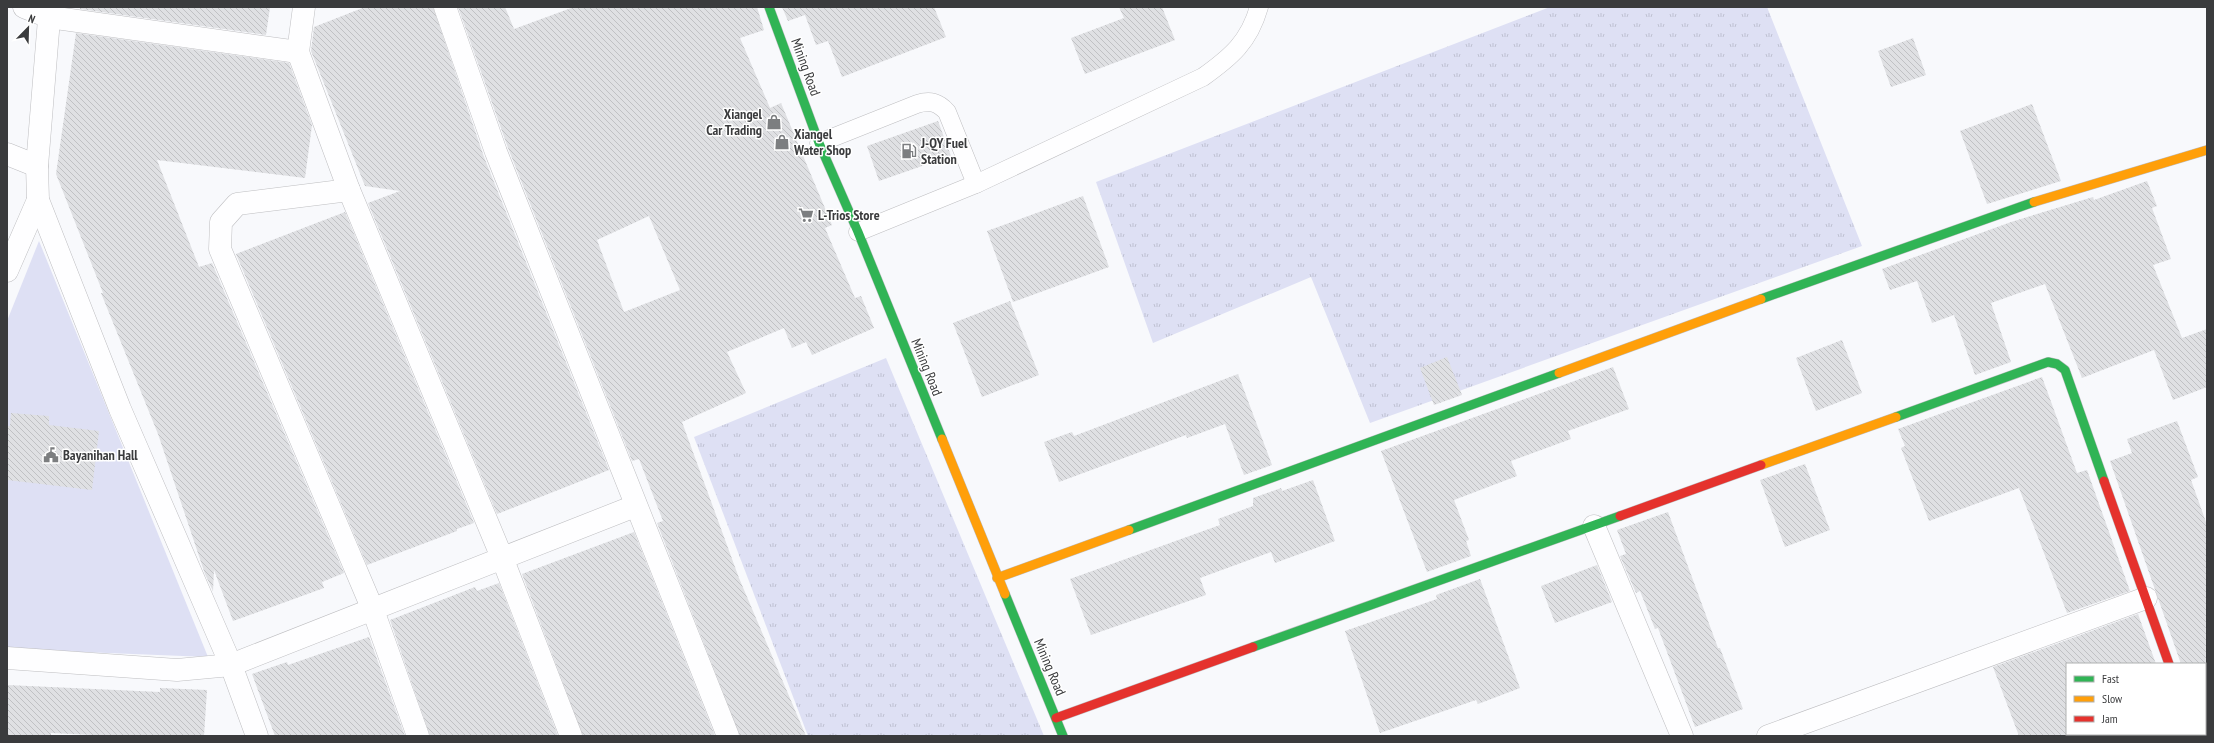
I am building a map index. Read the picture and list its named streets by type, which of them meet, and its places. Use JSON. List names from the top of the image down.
{
  "streets": {
    "street": ["Mining Road"]
  },
  "places": {
    "shop": ["Xiangel Car Trading", "Xiangel Water Shop"],
    "fuel station": ["J-QY Fuel Station"],
    "supermarket": ["L-Trios Store"],
    "public building": ["Bayanihan Hall"]
  },
  "legend": ["Fast", "Slow", "Jam"],
  "north": "top right"
}
